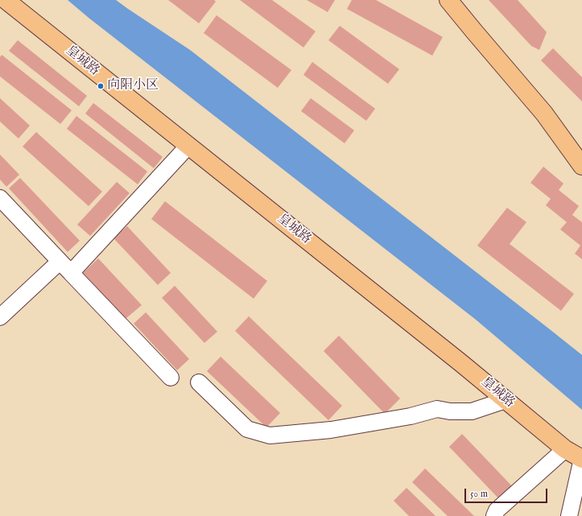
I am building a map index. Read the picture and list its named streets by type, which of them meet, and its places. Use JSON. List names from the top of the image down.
{
  "streets": {
    "main road": ["皇城路"]
  },
  "places": ["向阳小区"],
  "scale_bar": "50 m"
}
